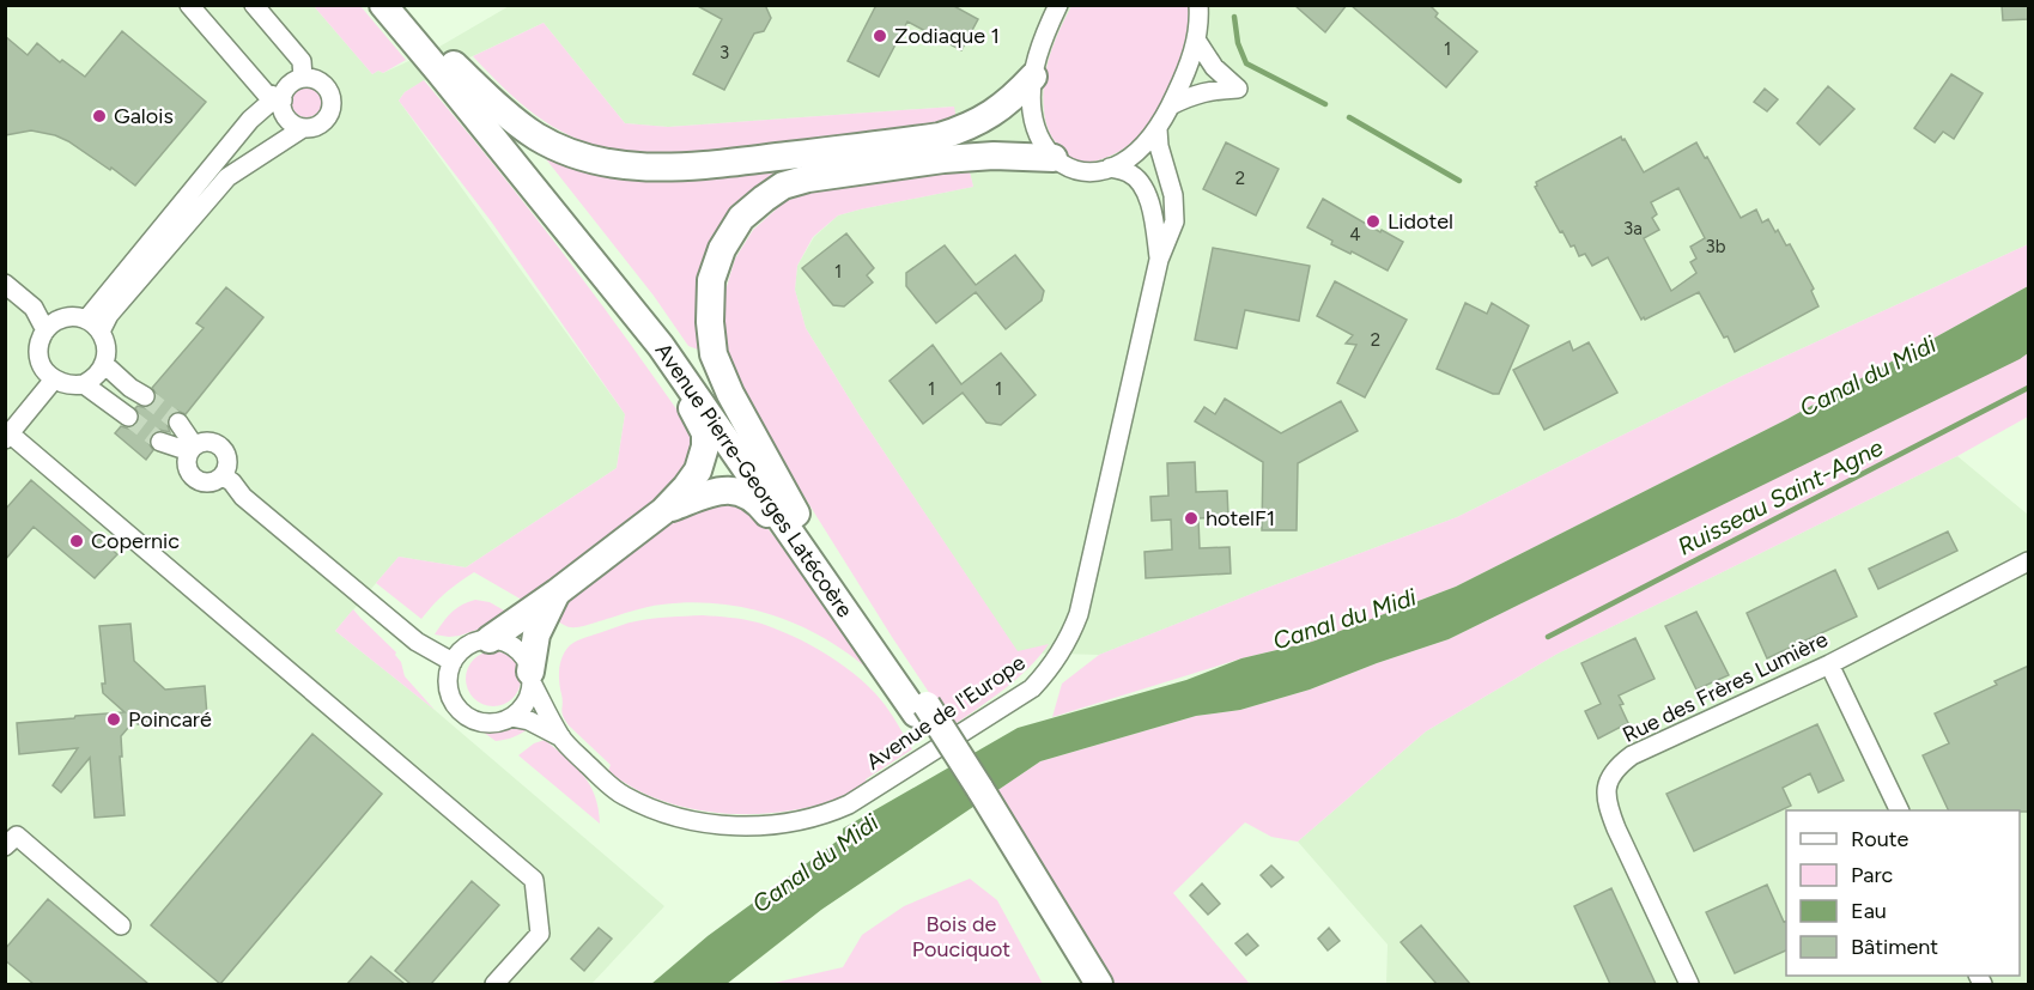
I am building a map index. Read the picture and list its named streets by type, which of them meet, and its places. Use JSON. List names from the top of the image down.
{
  "streets": {
    "main road": ["Avenue Pierre-Georges Latécoère"],
    "street": ["Rue des Frères Lumière", "Avenue de l'Europe"]
  },
  "water": ["Canal du Midi", "Ruisseau Saint-Agne"],
  "parks": ["Bois de Pouciquot"],
  "places": [
    "Zodiaque 1",
    "Galois",
    "Lidotel",
    "hotelF1",
    "Copernic",
    "Poincaré"
  ],
  "house_numbers": [
    "1",
    "3",
    "2",
    "3a",
    "4",
    "3b",
    "1",
    "2",
    "1",
    "1"
  ],
  "legend": [
    "Route",
    "Parc",
    "Eau",
    "Bâtiment"
  ]
}
